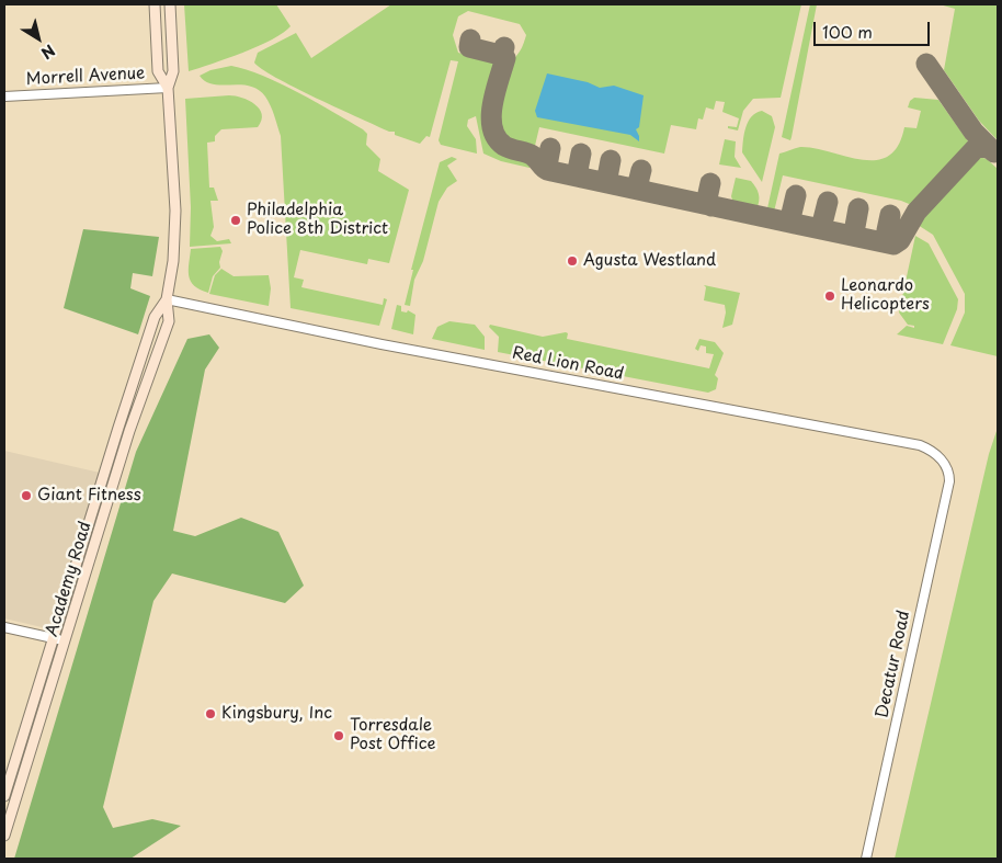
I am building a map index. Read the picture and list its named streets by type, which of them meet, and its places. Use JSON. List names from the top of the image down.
{
  "streets": {
    "main road": ["Academy Road"],
    "street": ["Morrell Avenue", "Red Lion Road", "Decatur Road"]
  },
  "crossings": [
    ["Morrell Avenue", "Academy Road"],
    ["Red Lion Road", "Academy Road"],
    ["Red Lion Road", "Decatur Road"]
  ],
  "places": [
    "Philadelphia Police 8th District",
    "Agusta Westland",
    "Leonardo Helicopters",
    "Giant Fitness",
    "Kingsbury, Inc",
    "Torresdale Post Office"
  ],
  "scale_bar": "100 m",
  "north": "bottom right"
}
